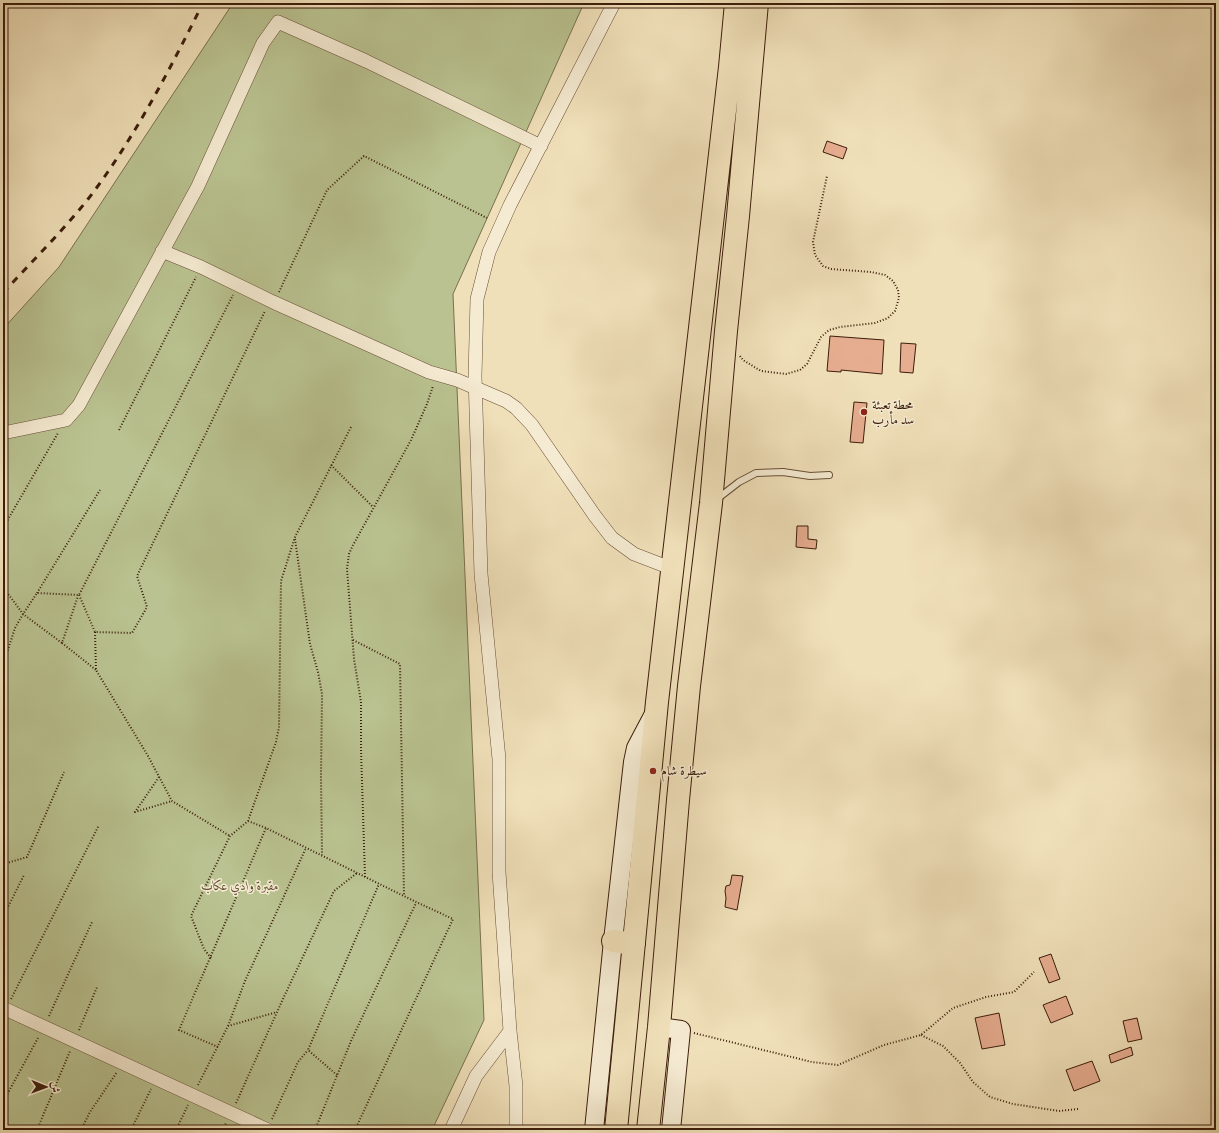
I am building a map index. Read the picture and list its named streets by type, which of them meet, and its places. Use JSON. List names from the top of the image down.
{
  "parks": ["مقبرة وادي عكاب"],
  "places": ["محطة تعبئة سد مأرب", "سيطرة شام"],
  "north": "right"
}
